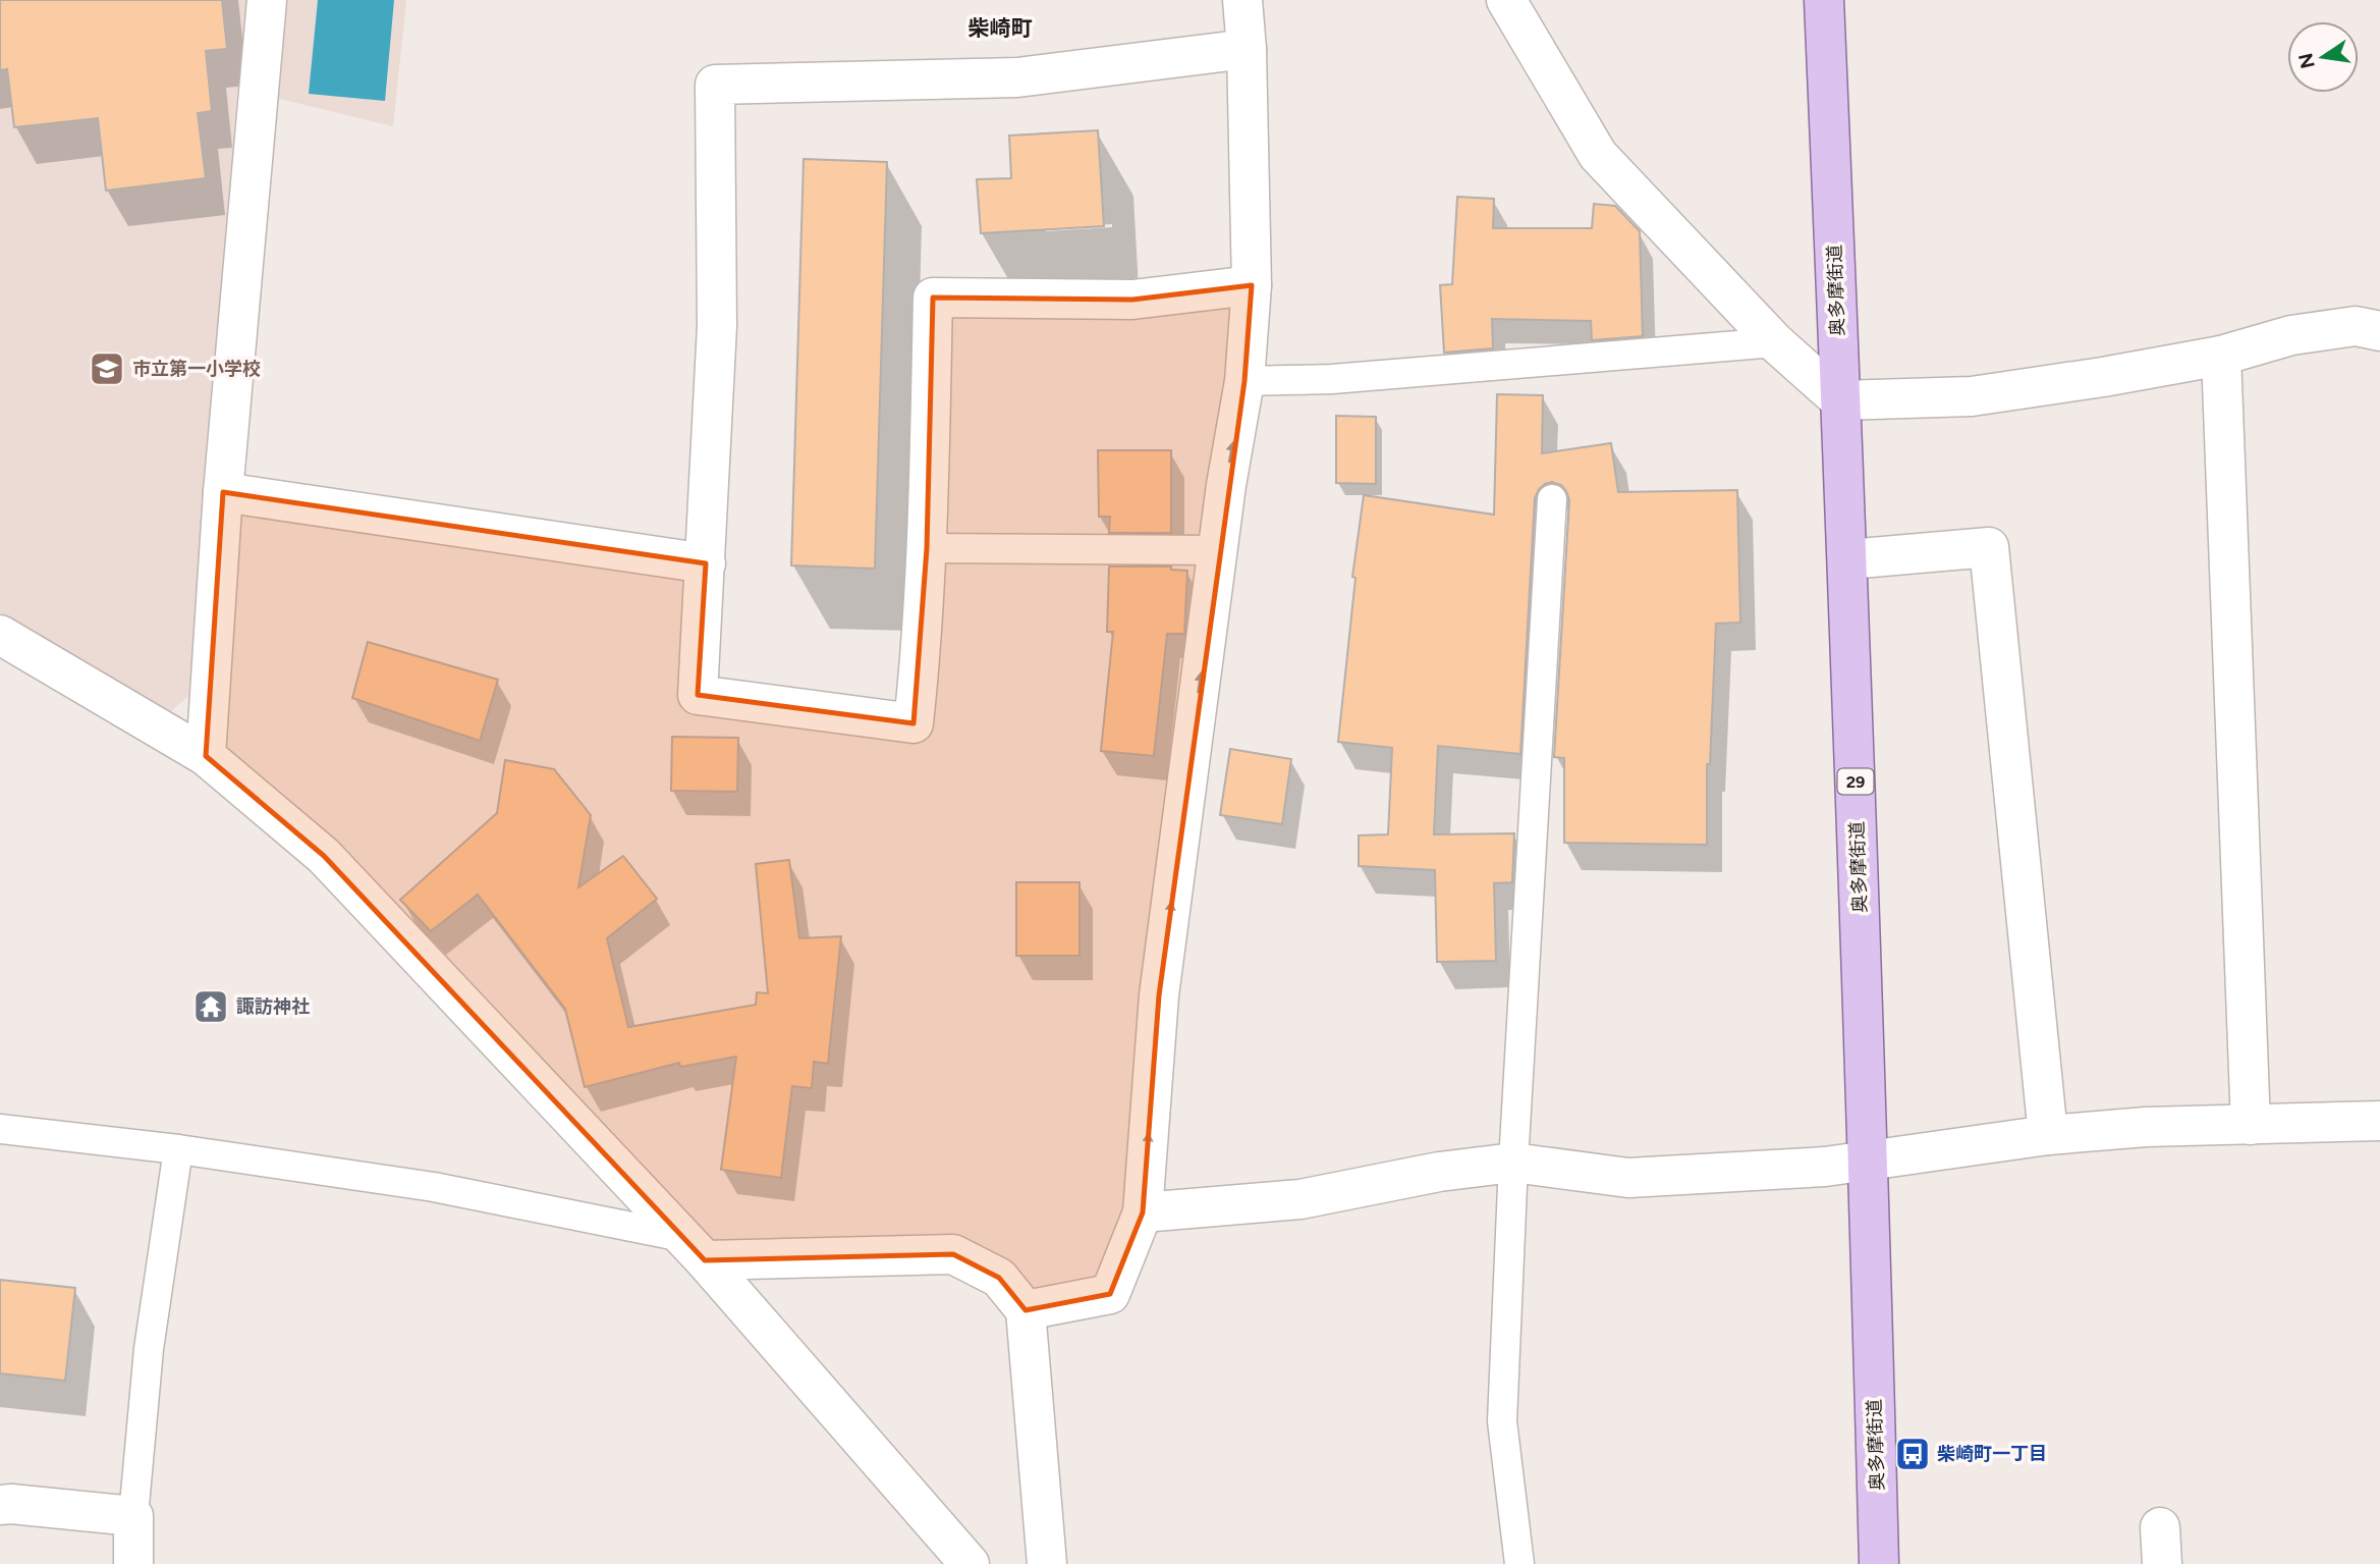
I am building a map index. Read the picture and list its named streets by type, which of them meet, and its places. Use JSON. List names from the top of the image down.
{
  "streets": {
    "main road": ["奥多摩街道", "29"]
  },
  "districts": ["柴崎町"],
  "places": {
    "school or university": ["市立第一小学校"],
    "temple": ["諏訪神社"],
    "bus stop": ["柴崎町一丁目"]
  },
  "north": "left"
}
